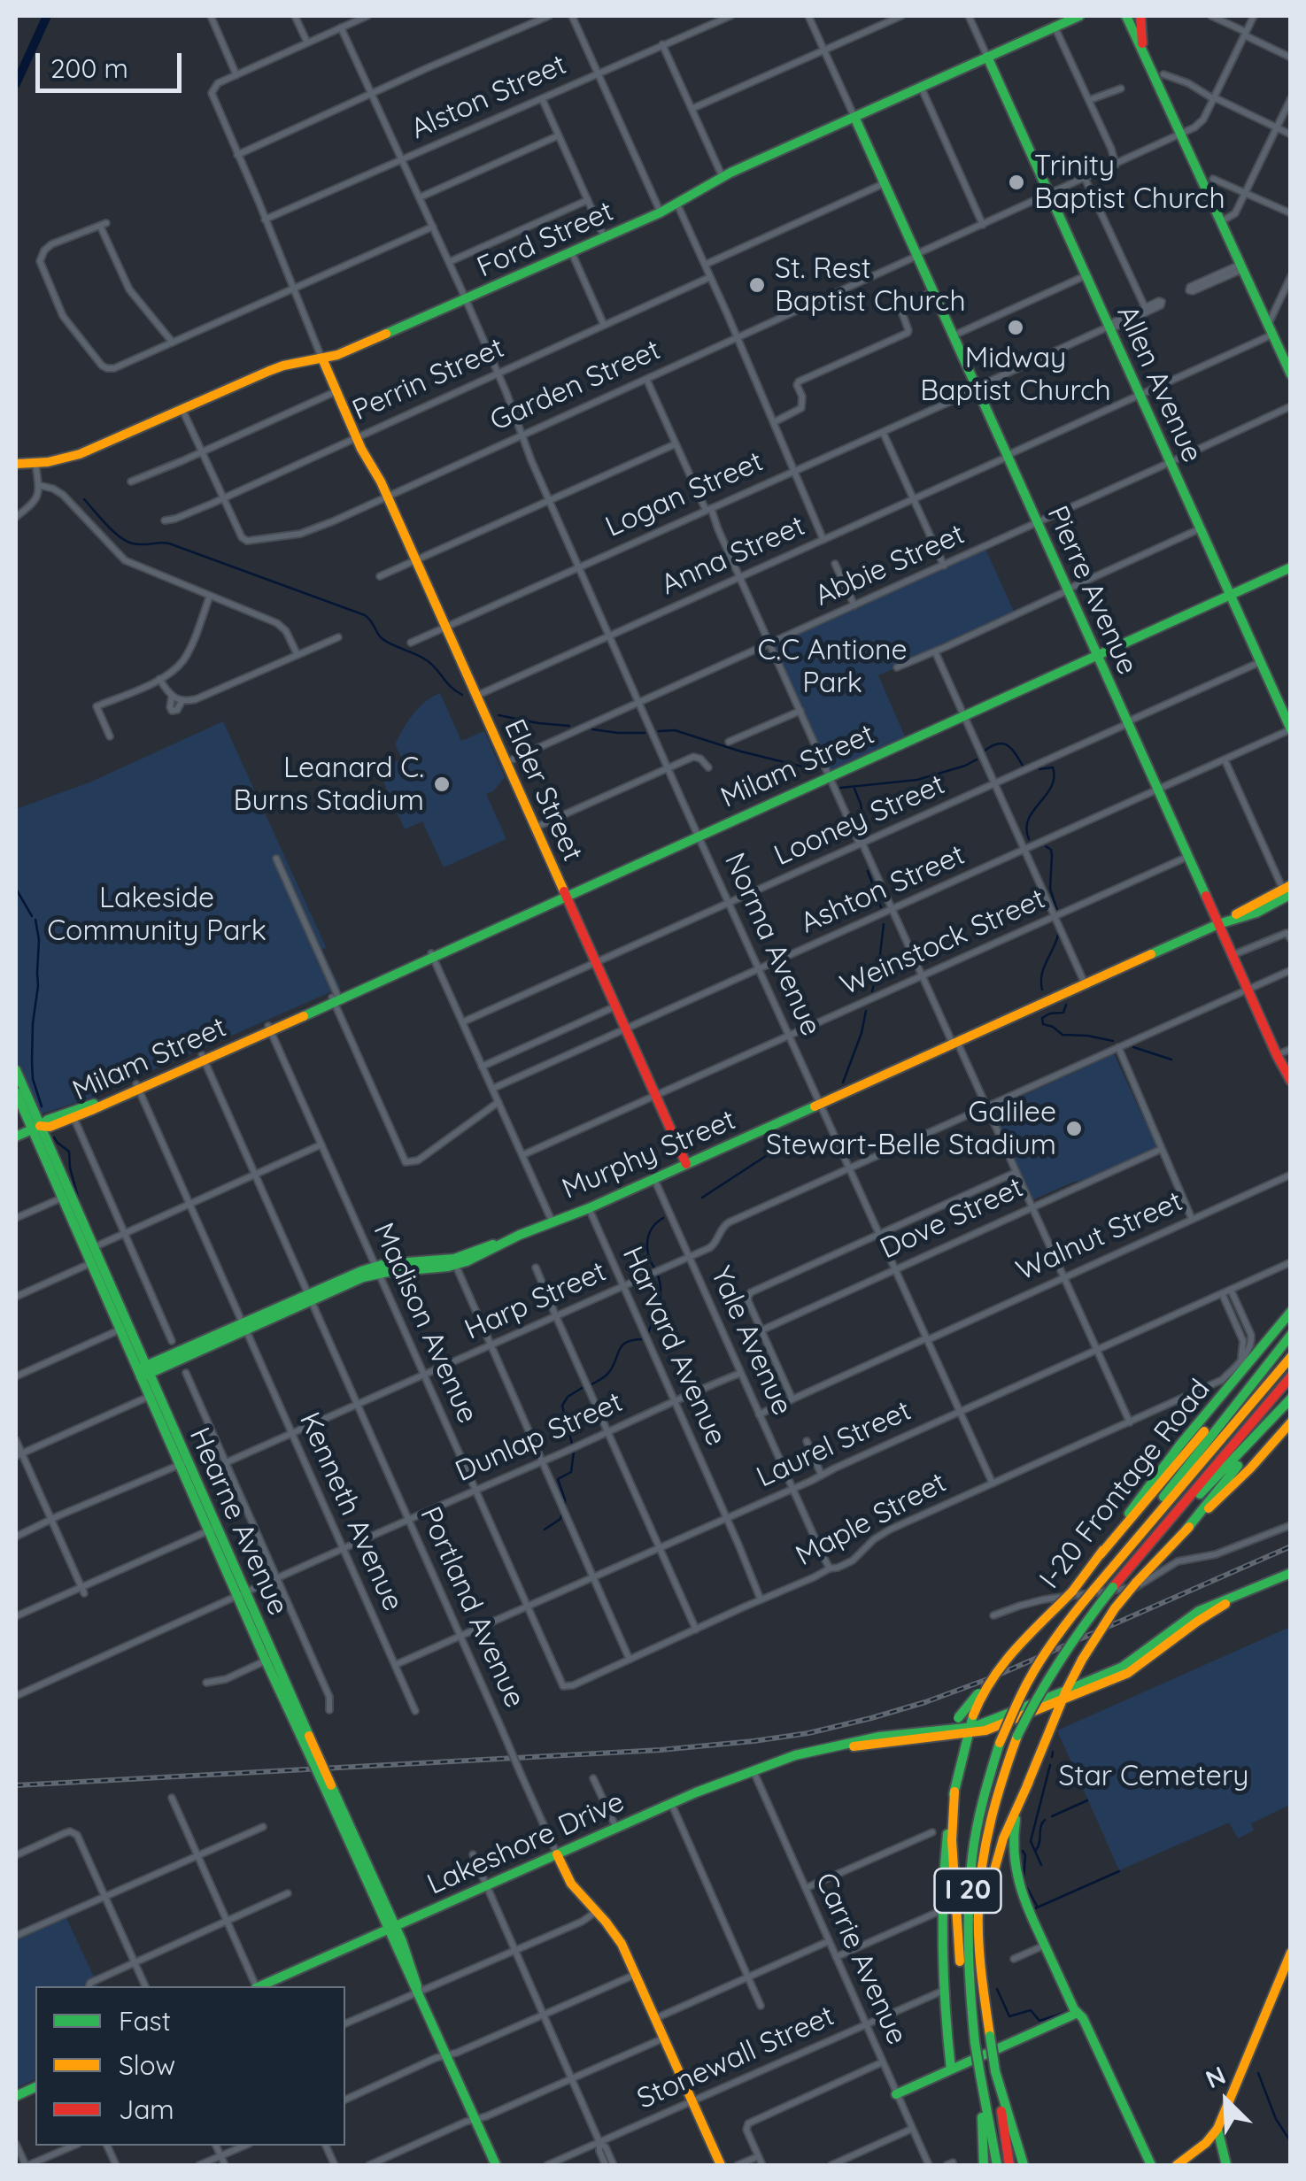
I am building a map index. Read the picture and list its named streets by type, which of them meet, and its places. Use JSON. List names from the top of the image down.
{
  "streets": {
    "main road": [
      "Ford Street",
      "Allen Avenue",
      "Pierre Avenue",
      "Milam Street",
      "Elder Street",
      "Murphy Street",
      "I-20 Frontage Road",
      "Hearne Avenue",
      "Portland Avenue",
      "Lakeshore Drive",
      "I 20"
    ],
    "street": [
      "Alston Street",
      "Perrin Street",
      "Garden Street",
      "Logan Street",
      "Anna Street",
      "Abbie Street",
      "Looney Street",
      "Ashton Street",
      "Weinstock Street",
      "Norma Avenue",
      "Dove Street",
      "Walnut Street",
      "Harp Street",
      "Madison Avenue",
      "Yale Avenue",
      "Harvard Avenue",
      "Dunlap Street",
      "Laurel Street",
      "Kenneth Avenue",
      "Maple Street",
      "Carrie Avenue",
      "Stonewall Street"
    ]
  },
  "crossings": [
    ["Alston Street", "Norma Avenue"],
    ["Ford Street", "Allen Avenue"],
    ["Ford Street", "Pierre Avenue"],
    ["Ford Street", "Elder Street"],
    ["Ford Street", "Norma Avenue"],
    ["Perrin Street", "Garden Street"],
    ["Perrin Street", "Elder Street"],
    ["Perrin Street", "Norma Avenue"],
    ["Allen Avenue", "Garden Street"],
    ["Allen Avenue", "Logan Street"],
    ["Allen Avenue", "Anna Street"],
    ["Allen Avenue", "Abbie Street"],
    ["Allen Avenue", "Milam Street"],
    ["Allen Avenue", "Looney Street"],
    ["Allen Avenue", "Ashton Street"],
    ["Garden Street", "Pierre Avenue"],
    ["Garden Street", "Elder Street"],
    ["Garden Street", "Norma Avenue"],
    ["Logan Street", "Pierre Avenue"],
    ["Logan Street", "Elder Street"],
    ["Logan Street", "Norma Avenue"],
    ["Anna Street", "Pierre Avenue"],
    ["Anna Street", "Elder Street"],
    ["Anna Street", "Norma Avenue"],
    ["Abbie Street", "Pierre Avenue"],
    ["Abbie Street", "Elder Street"],
    ["Abbie Street", "Norma Avenue"],
    ["Pierre Avenue", "Milam Street"],
    ["Pierre Avenue", "Looney Street"],
    ["Pierre Avenue", "Ashton Street"],
    ["Pierre Avenue", "Weinstock Street"],
    ["Pierre Avenue", "Murphy Street"],
    ["Pierre Avenue", "Harp Street"],
    ["Milam Street", "Elder Street"],
    ["Milam Street", "Norma Avenue"],
    ["Milam Street", "Madison Avenue"],
    ["Milam Street", "Kenneth Avenue"],
    ["Milam Street", "Hearne Avenue"],
    ["Milam Street", "Portland Avenue"],
    ["Elder Street", "Looney Street"],
    ["Elder Street", "Ashton Street"],
    ["Elder Street", "Weinstock Street"],
    ["Elder Street", "Murphy Street"],
    ["Looney Street", "Norma Avenue"],
    ["Ashton Street", "Norma Avenue"],
    ["Weinstock Street", "Norma Avenue"],
    ["Norma Avenue", "Murphy Street"],
    ["Norma Avenue", "Dove Street"],
    ["Norma Avenue", "Walnut Street"],
    ["Norma Avenue", "Harp Street"],
    ["Norma Avenue", "Laurel Street"],
    ["Norma Avenue", "Maple Street"],
    ["Murphy Street", "Madison Avenue"],
    ["Murphy Street", "Yale Avenue"],
    ["Murphy Street", "Harvard Avenue"],
    ["Murphy Street", "Kenneth Avenue"],
    ["Murphy Street", "Hearne Avenue"],
    ["Murphy Street", "Portland Avenue"],
    ["Walnut Street", "Yale Avenue"],
    ["Harp Street", "Madison Avenue"],
    ["Harp Street", "Yale Avenue"],
    ["Harp Street", "Harvard Avenue"],
    ["Harp Street", "Kenneth Avenue"],
    ["Harp Street", "Portland Avenue"],
    ["Madison Avenue", "Dunlap Street"],
    ["Madison Avenue", "Laurel Street"],
    ["Madison Avenue", "Maple Street"],
    ["Yale Avenue", "Dunlap Street"],
    ["Yale Avenue", "Laurel Street"],
    ["Yale Avenue", "Maple Street"],
    ["Harvard Avenue", "Dunlap Street"],
    ["Harvard Avenue", "Laurel Street"],
    ["Harvard Avenue", "Maple Street"],
    ["Dunlap Street", "Kenneth Avenue"],
    ["Dunlap Street", "Hearne Avenue"],
    ["Dunlap Street", "Portland Avenue"],
    ["Laurel Street", "Kenneth Avenue"],
    ["Laurel Street", "Portland Avenue"],
    ["I-20 Frontage Road", "Lakeshore Drive"],
    ["Hearne Avenue", "Lakeshore Drive"],
    ["Portland Avenue", "Lakeshore Drive"],
    ["Portland Avenue", "Stonewall Street"],
    ["Lakeshore Drive", "Carrie Avenue"],
    ["Carrie Avenue", "Stonewall Street"]
  ],
  "parks": ["C.C Antione Park", "Lakeside Community Park", "Star Cemetery"],
  "places": [
    "Trinity Baptist Church",
    "St. Rest Baptist Church",
    "Midway Baptist Church",
    "Leanard C. Burns Stadium",
    "Galilee Stewart-Belle Stadium"
  ],
  "legend": ["Fast", "Slow", "Jam"],
  "scale_bar": "200 m",
  "north": "top left"
}
